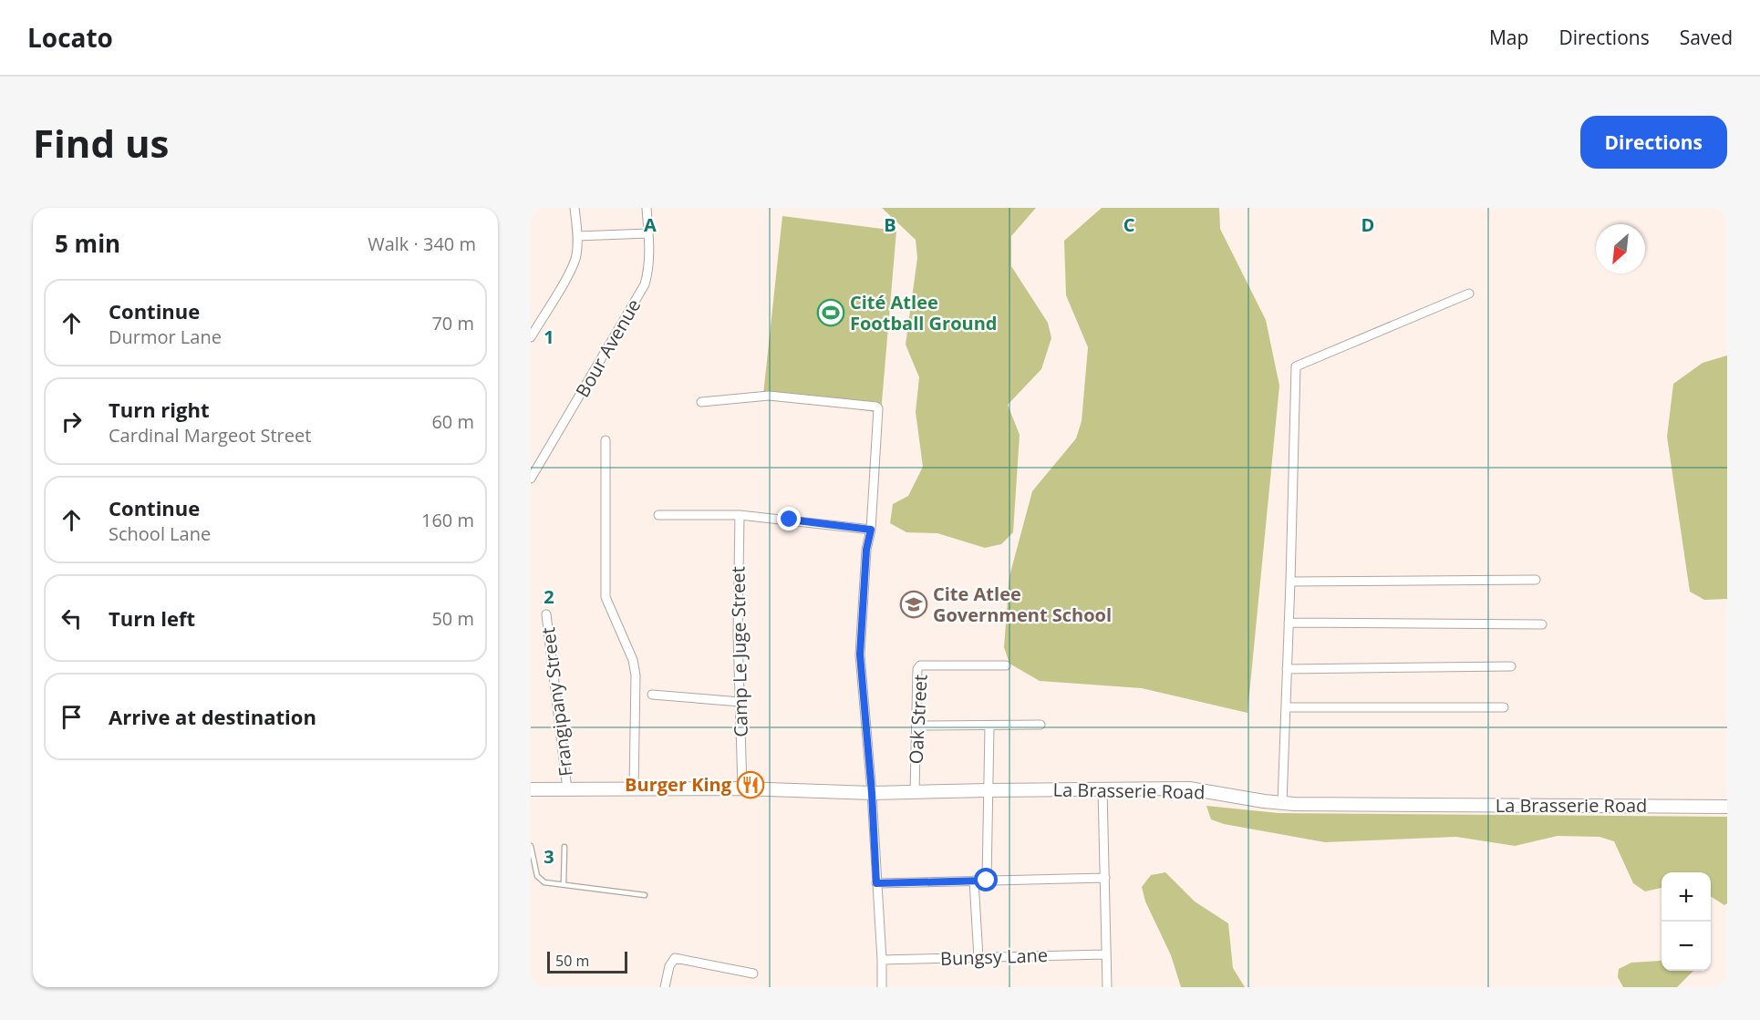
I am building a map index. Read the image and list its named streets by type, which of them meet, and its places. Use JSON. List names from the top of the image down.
{
  "streets": {
    "main road": ["La Brasserie Road"],
    "street": [
      "Bour Avenue",
      "Camp Le Juge Street",
      "Frangipany Street",
      "Oak Street",
      "Bungsy Lane"
    ]
  },
  "crossings": [
    ["Camp Le Juge Street", "La Brasserie Road"],
    ["Frangipany Street", "La Brasserie Road"],
    ["Oak Street", "La Brasserie Road"]
  ],
  "places": {
    "sports": ["Cité Atlee Football Ground"],
    "school or university": ["Cite Atlee Government School"],
    "restaurant": ["Burger King"]
  },
  "scale_bar": "50 m",
  "north": "bottom left",
  "page": {
    "header": "Locato",
    "nav": ["Map", "Directions", "Saved"],
    "buttons": "Directions",
    "title": "Find us",
    "heading": ["5 min", "Walk · 340 m"],
    "list": [
      ["Continue", "Durmor Lane", "70 m"],
      ["Turn right", "Cardinal Margeot Street", "60 m"],
      ["Continue", "School Lane", "160 m"],
      ["Turn left", "50 m"],
      "Arrive at destination"
    ],
    "map_buttons": ["+", "−"],
    "scale": "50 m"
  },
  "grid": {
    "columns": [
      "A",
      "B",
      "C",
      "D"
    ],
    "rows": ["1", "2", "3"]
  }
}
